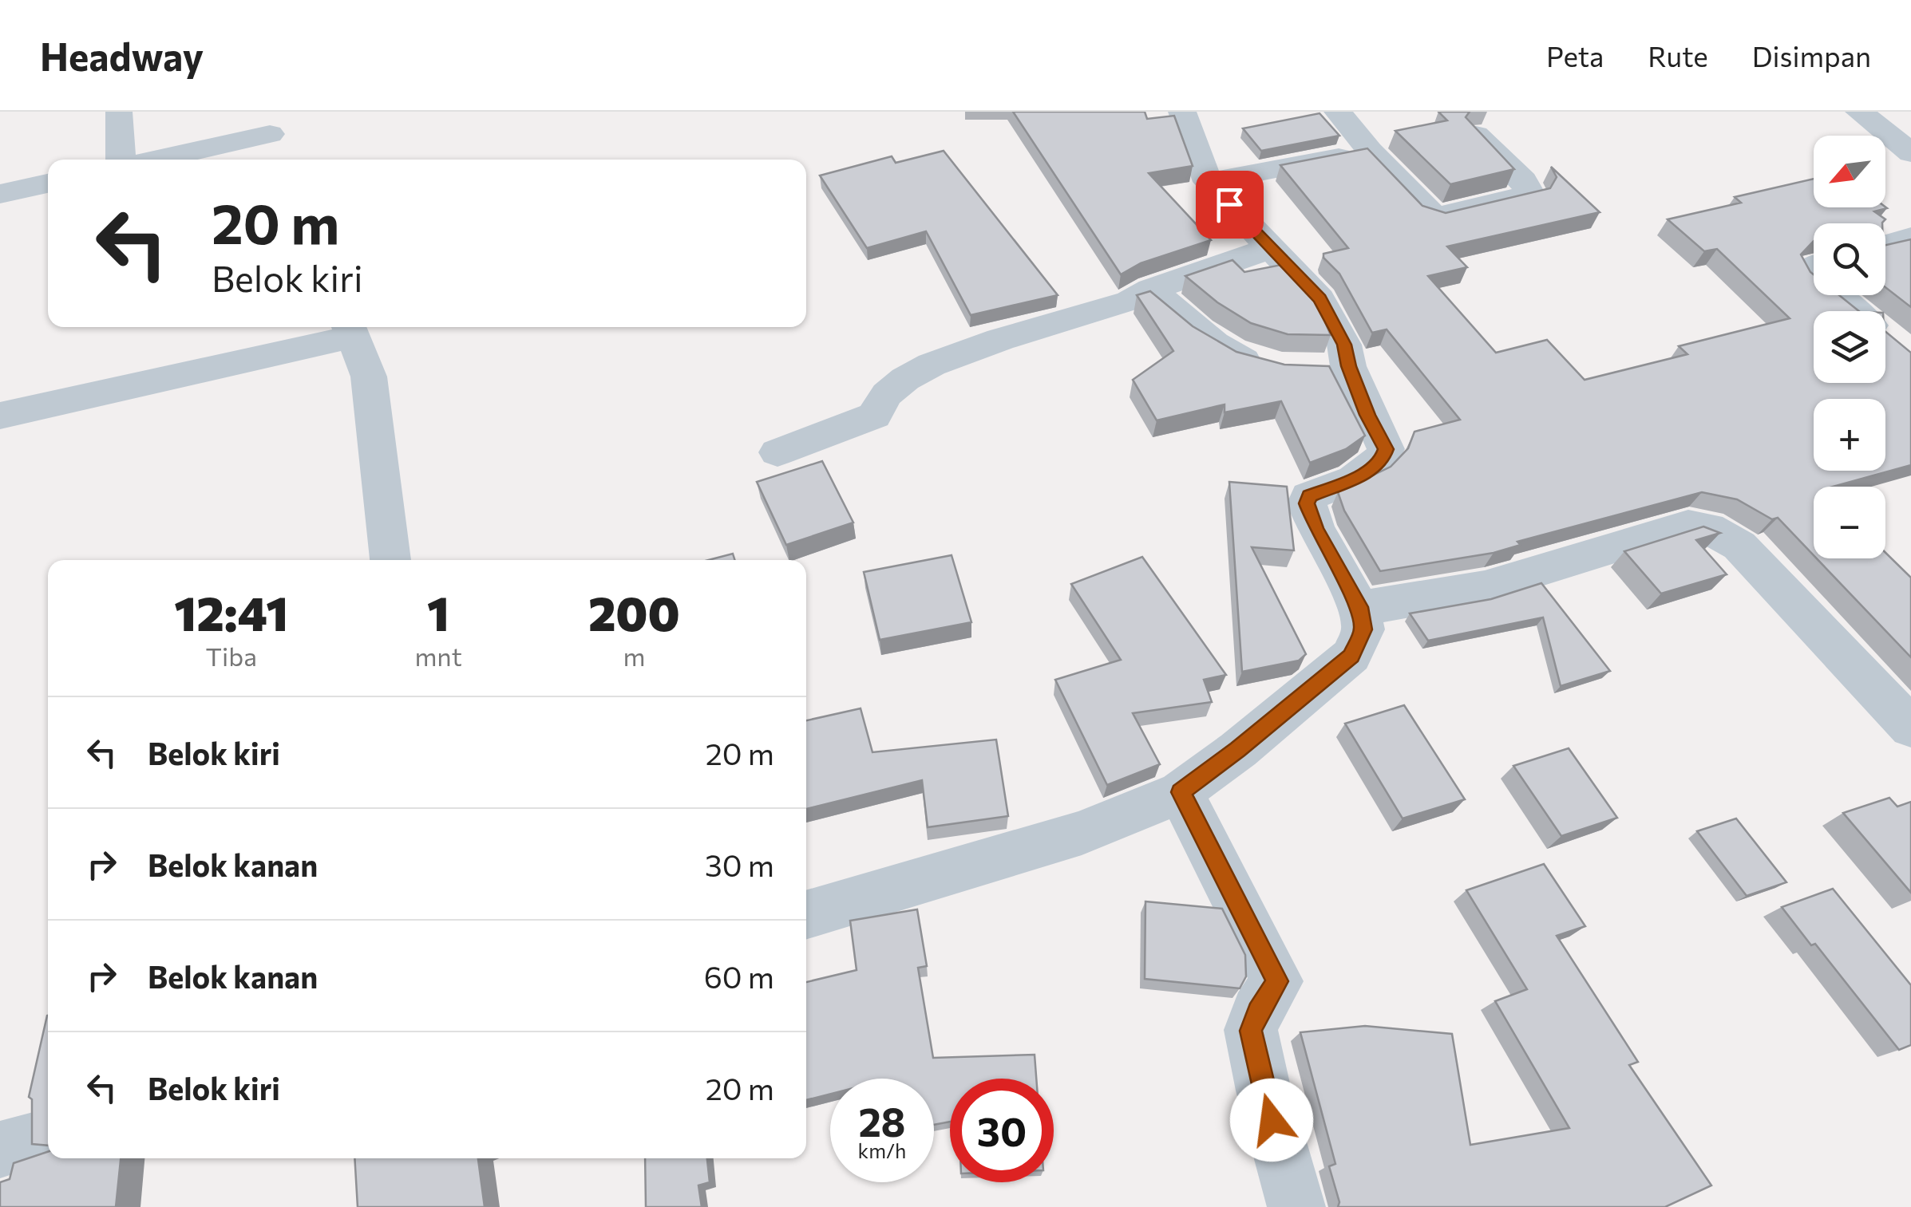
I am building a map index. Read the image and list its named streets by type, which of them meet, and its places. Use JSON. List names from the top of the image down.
{
  "north": "bottom left",
  "page": {
    "header": "Headway",
    "nav": ["Peta", "Rute", "Disimpan"],
    "map_buttons": ["+", "−"],
    "turn": ["20 m", "Belok kiri"],
    "eta": [
      "12:41",
      "Tiba",
      "1",
      "mnt",
      "200",
      "m"
    ],
    "list": [
      {
        "name": "Belok kiri",
        "value": "20 m"
      },
      {
        "name": "Belok kanan",
        "value": "30 m"
      },
      {
        "name": "Belok kanan",
        "value": "60 m"
      },
      {
        "name": "Belok kiri",
        "value": "20 m"
      }
    ],
    "speed": "28 km/h",
    "limit": "30"
  }
}
